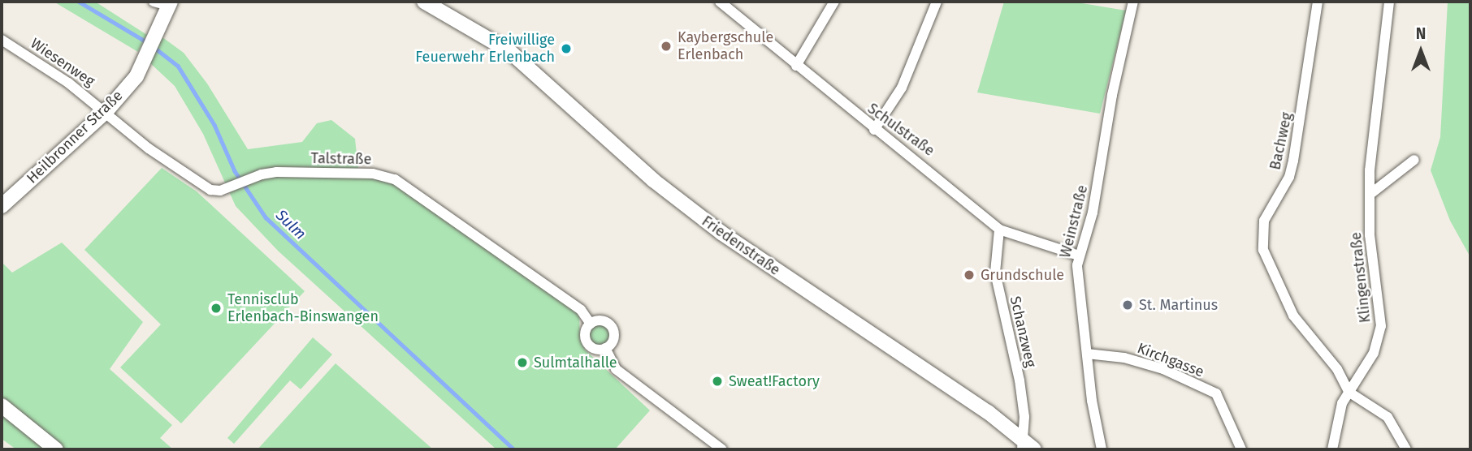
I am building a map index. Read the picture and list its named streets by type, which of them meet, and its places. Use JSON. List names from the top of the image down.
{
  "streets": {
    "street": [
      "Wiesenweg",
      "Schulstraße",
      "Heilbronner Straße",
      "Bachweg",
      "Talstraße",
      "Weinstraße",
      "Friedenstraße",
      "Klingenstraße",
      "Schanzweg",
      "Kirchgasse"
    ]
  },
  "crossings": [
    ["Wiesenweg", "Heilbronner Straße"],
    ["Wiesenweg", "Talstraße"],
    ["Schulstraße", "Weinstraße"],
    ["Schulstraße", "Schanzweg"],
    ["Heilbronner Straße", "Talstraße"],
    ["Bachweg", "Klingenstraße"],
    ["Weinstraße", "Kirchgasse"],
    ["Friedenstraße", "Schanzweg"]
  ],
  "water": ["Sulm"],
  "places": [
    "Kaybergschule Erlenbach",
    "Freiwillige Feuerwehr Erlenbach",
    "Grundschule",
    "St. Martinus",
    "Tennisclub Erlenbach-Binswangen",
    "Sulmtalhalle",
    "Sweat!Factory"
  ],
  "north": "top"
}
